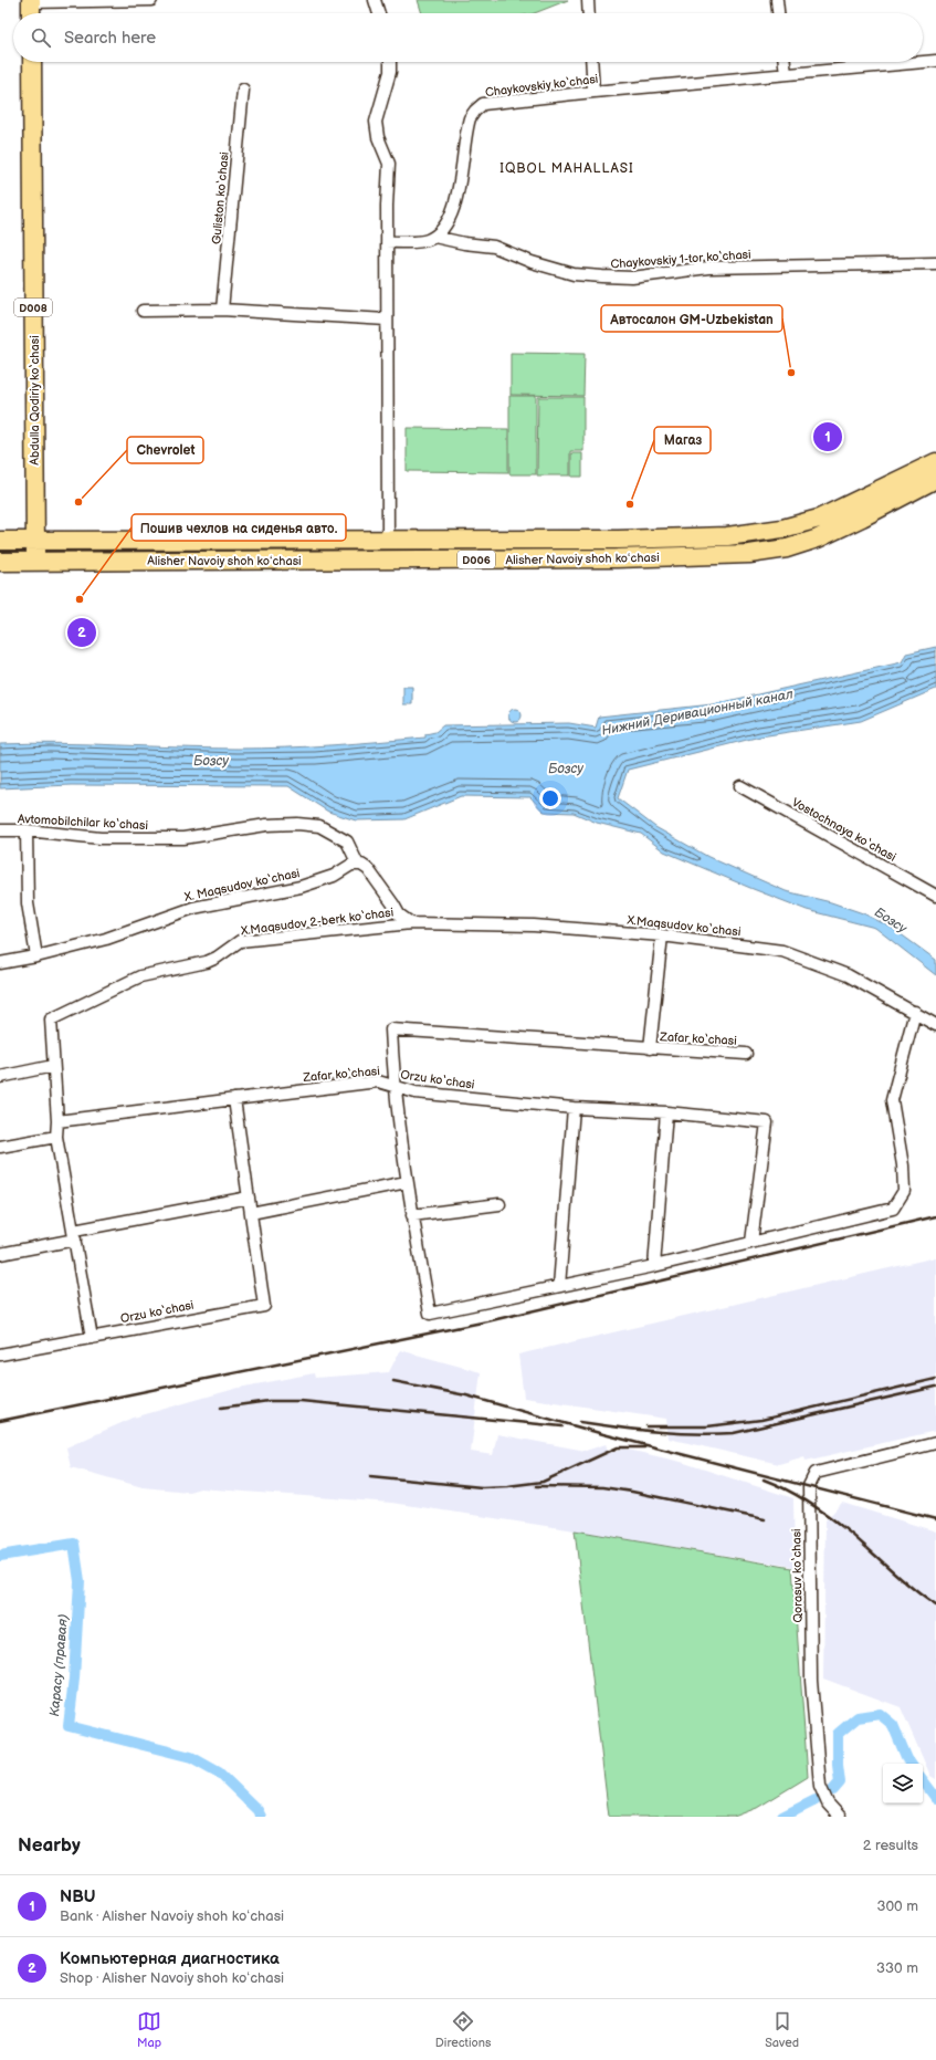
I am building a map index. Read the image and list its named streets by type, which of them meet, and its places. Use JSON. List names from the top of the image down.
{
  "streets": {
    "main road": [
      "D008",
      "Abdulla Qodiriy ko‘chasi",
      "Alisher Navoiy shoh koʻchasi",
      "D006"
    ],
    "street": [
      "Chaykovskiy ko‘chasi",
      "Guliston ko‘chasi",
      "Chaykovskiy 1-tor ko‘chasi",
      "Avtomobilchilar ko‘chasi",
      "Vostochnaya ko‘chasi",
      "X. Maqsudov ko‘chasi",
      "X.Maqsudov 2-berk ko‘chasi",
      "X.Maqsudov ko‘chasi",
      "Zafar ko‘chasi",
      "Orzu ko‘chasi",
      "Qorasuv ko‘chasi"
    ]
  },
  "crossings": [
    ["Chaykovskiy ko‘chasi", "Chaykovskiy 1-tor ko‘chasi"],
    ["Abdulla Qodiriy ko‘chasi", "Alisher Navoiy shoh koʻchasi"],
    ["Avtomobilchilar ko‘chasi", "X. Maqsudov ko‘chasi"],
    ["X.Maqsudov 2-berk ko‘chasi", "X.Maqsudov ko‘chasi"],
    ["X.Maqsudov ko‘chasi", "Zafar ko‘chasi"],
    ["Zafar ko‘chasi", "Orzu ko‘chasi"]
  ],
  "districts": ["IQBOL MAHALLASI"],
  "water": ["Нижний Деривационный канал", "Бозсу", "Карасу (правая)"],
  "places": [
    "Автосалон GM-Uzbekistan",
    "Chevrolet",
    "Магаз",
    "Пошив чехлов на сиденья авто."
  ],
  "page": {
    "search": "Search here",
    "pins": ["1", "2"],
    "heading": ["Nearby", "2 results"],
    "list": [
      {
        "mark": "1",
        "name": "NBU",
        "note": "Bank · Alisher Navoiy shoh koʻchasi",
        "value": "300 m"
      },
      {
        "mark": "2",
        "name": "Компьютерная диагностика",
        "note": "Shop · Alisher Navoiy shoh koʻchasi",
        "value": "330 m"
      }
    ],
    "nav": ["Map", "Directions", "Saved"]
  }
}
